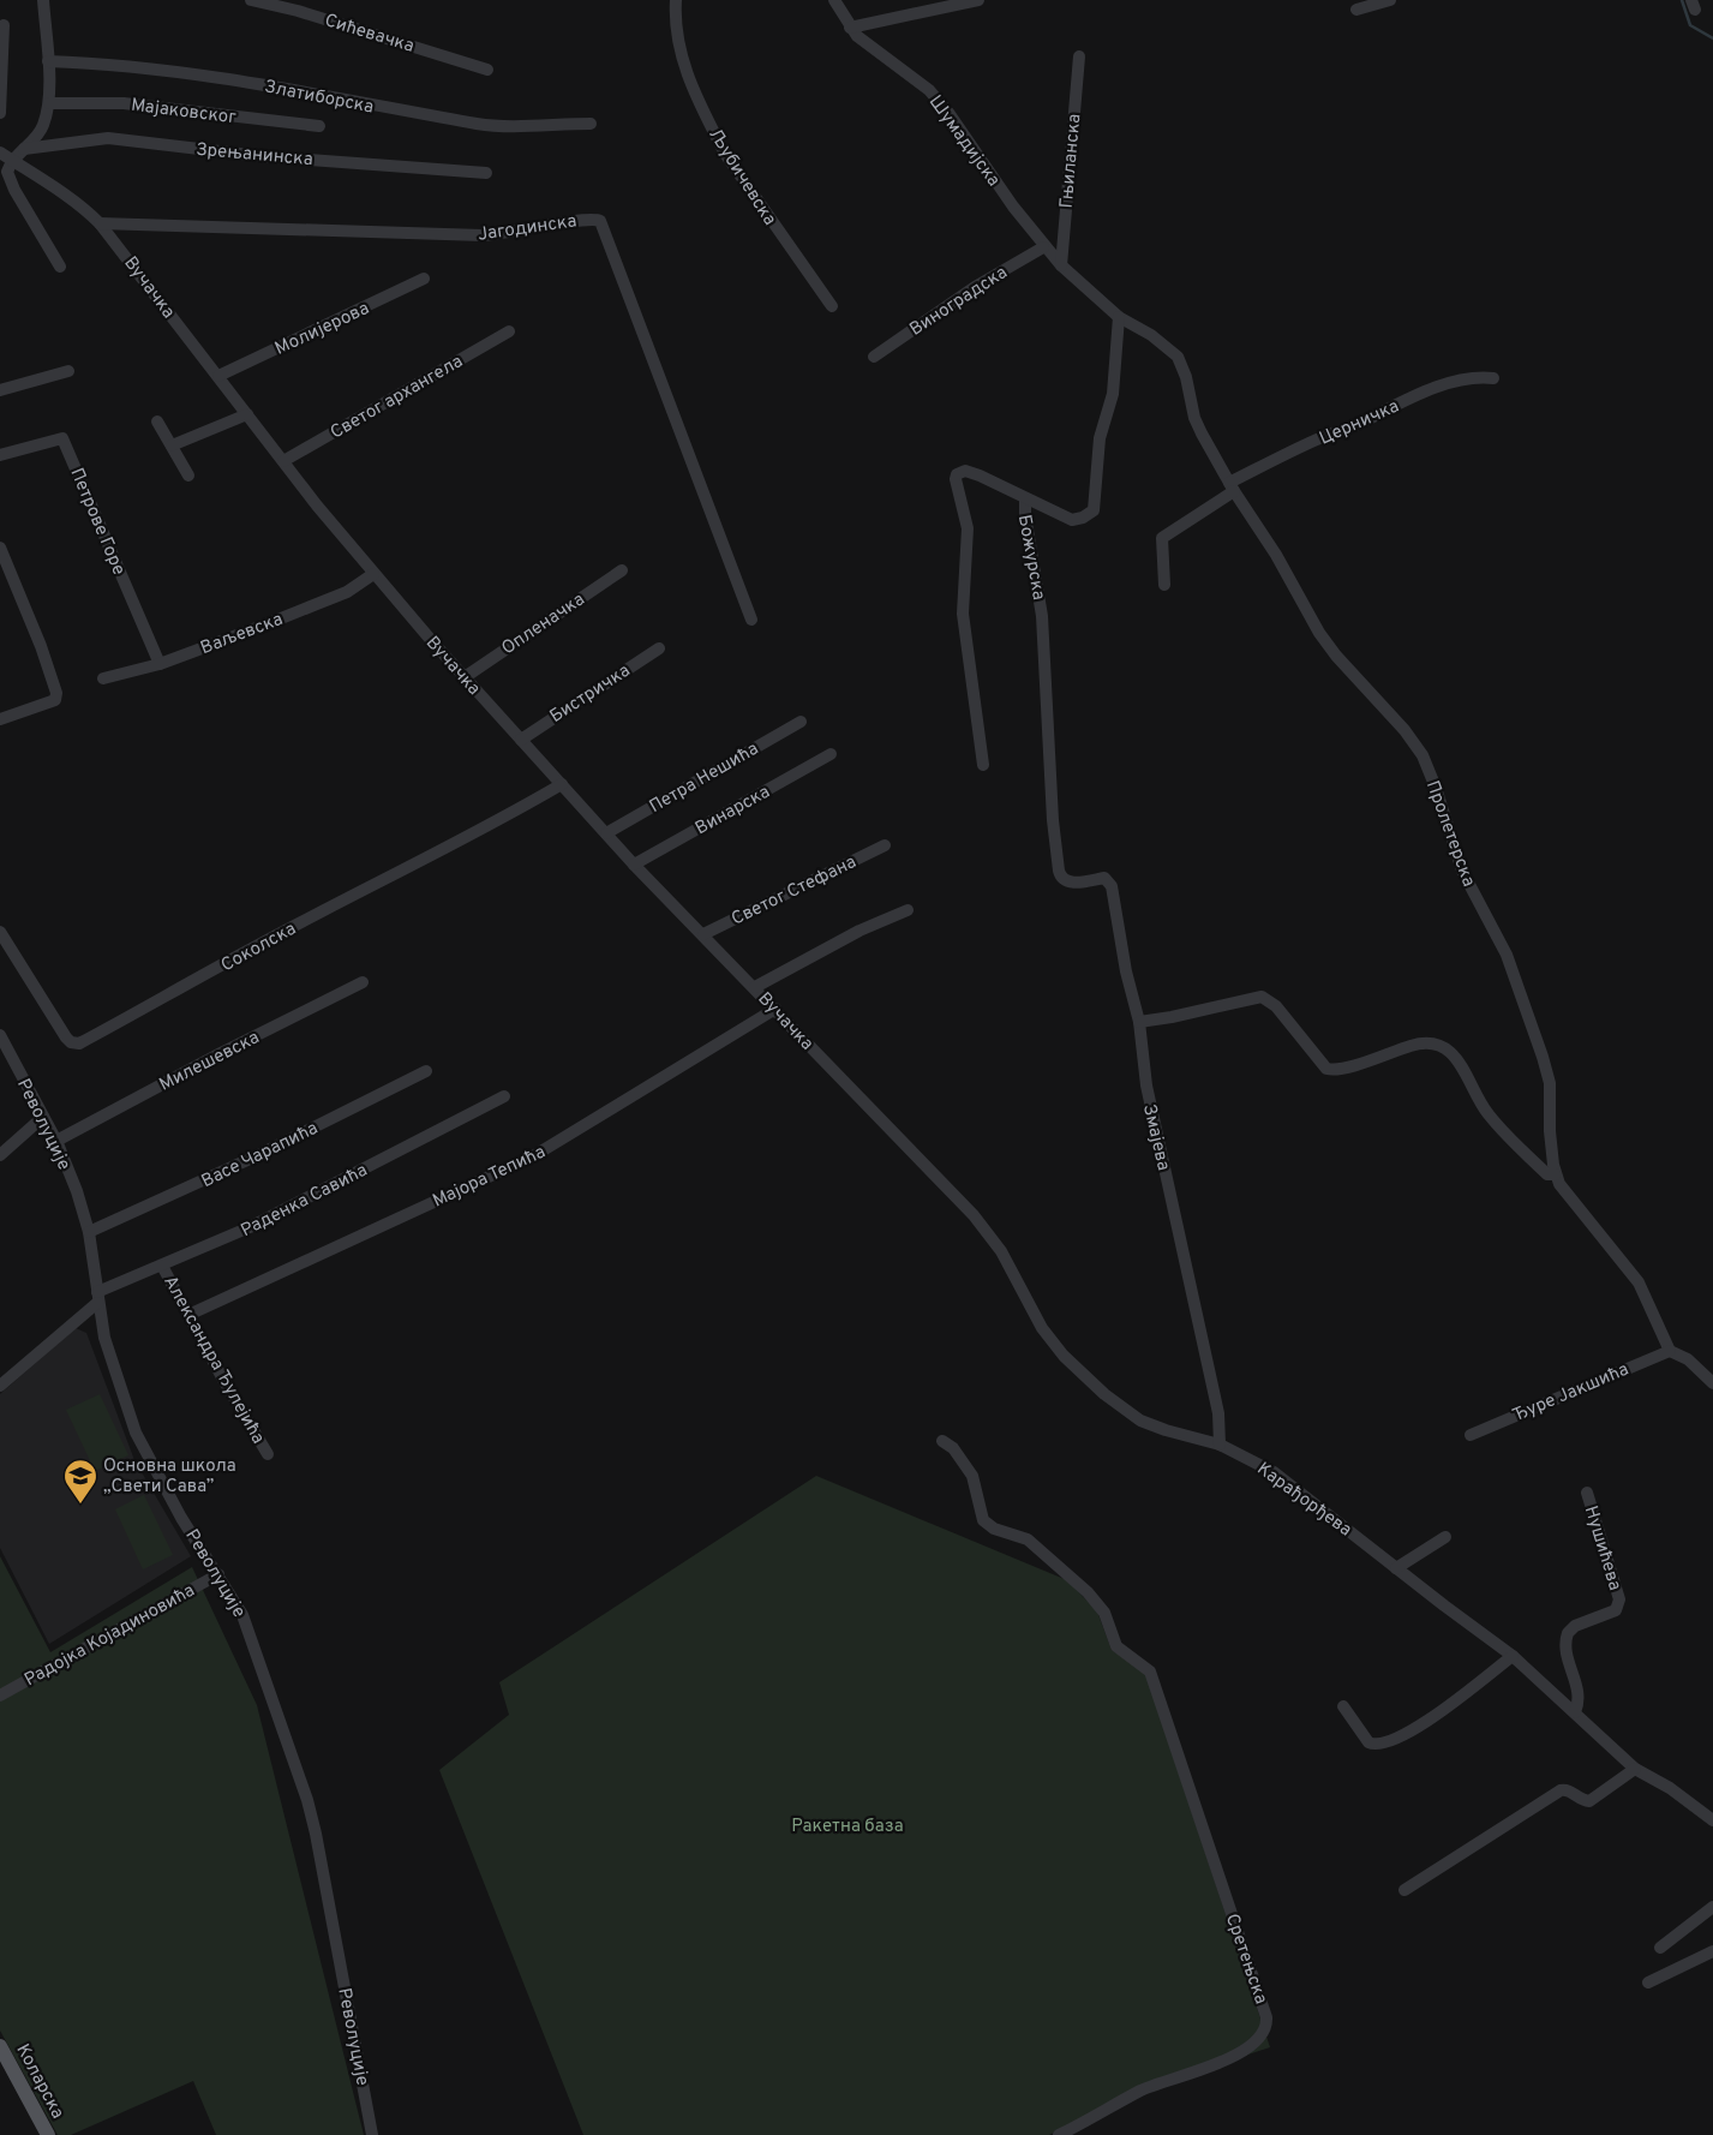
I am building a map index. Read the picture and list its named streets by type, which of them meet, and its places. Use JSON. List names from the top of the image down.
{
  "streets": {
    "main road": ["Коларска"],
    "street": [
      "Сићевачка",
      "Златиборска",
      "Мајаковског",
      "Шумадијска",
      "Зрењанинска",
      "Гњиланска",
      "Љубичевска",
      "Јагодинска",
      "Вучачка",
      "Виноградска",
      "Молијерова",
      "Светог архангела",
      "Церничка",
      "Петрове Горе",
      "Божурска",
      "Опленачка",
      "Ваљевска",
      "Бистричка",
      "Петра Нешића",
      "Винарска",
      "Пролетерска",
      "Светог Стефана",
      "Соколска",
      "Милешевска",
      "Револуције",
      "Змајева",
      "Васе Чарапића",
      "Мајора Тепића",
      "Раденка Савића",
      "Александра Ђулејића",
      "Ђуре Јакшића",
      "Карађорђева",
      "Нушићева",
      "Радојка Којадиновића",
      "Сретењска"
    ]
  },
  "crossings": [
    ["Шумадијска", "Гњиланска"],
    ["Шумадијска", "Виноградска"],
    ["Шумадијска", "Пролетерска"],
    ["Гњиланска", "Пролетерска"],
    ["Јагодинска", "Вучачка"],
    ["Вучачка", "Молијерова"],
    ["Вучачка", "Светог архангела"],
    ["Вучачка", "Опленачка"],
    ["Вучачка", "Ваљевска"],
    ["Вучачка", "Бистричка"],
    ["Вучачка", "Петра Нешића"],
    ["Вучачка", "Винарска"],
    ["Вучачка", "Светог Стефана"],
    ["Вучачка", "Соколска"],
    ["Вучачка", "Мајора Тепића"],
    ["Вучачка", "Карађорђева"],
    ["Церничка", "Пролетерска"],
    ["Петрове Горе", "Ваљевска"],
    ["Божурска", "Змајева"],
    ["Пролетерска", "Ђуре Јакшића"],
    ["Милешевска", "Револуције"],
    ["Револуције", "Васе Чарапића"],
    ["Револуције", "Раденка Савића"],
    ["Револуције", "Радојка Којадиновића"],
    ["Змајева", "Карађорђева"],
    ["Мајора Тепића", "Александра Ђулејића"],
    ["Раденка Савића", "Александра Ђулејића"],
    ["Карађорђева", "Нушићева"]
  ],
  "parks": ["Ракетна база"],
  "places": {
    "school or university": ["Основна школа „Свети Сава”"]
  }
}
